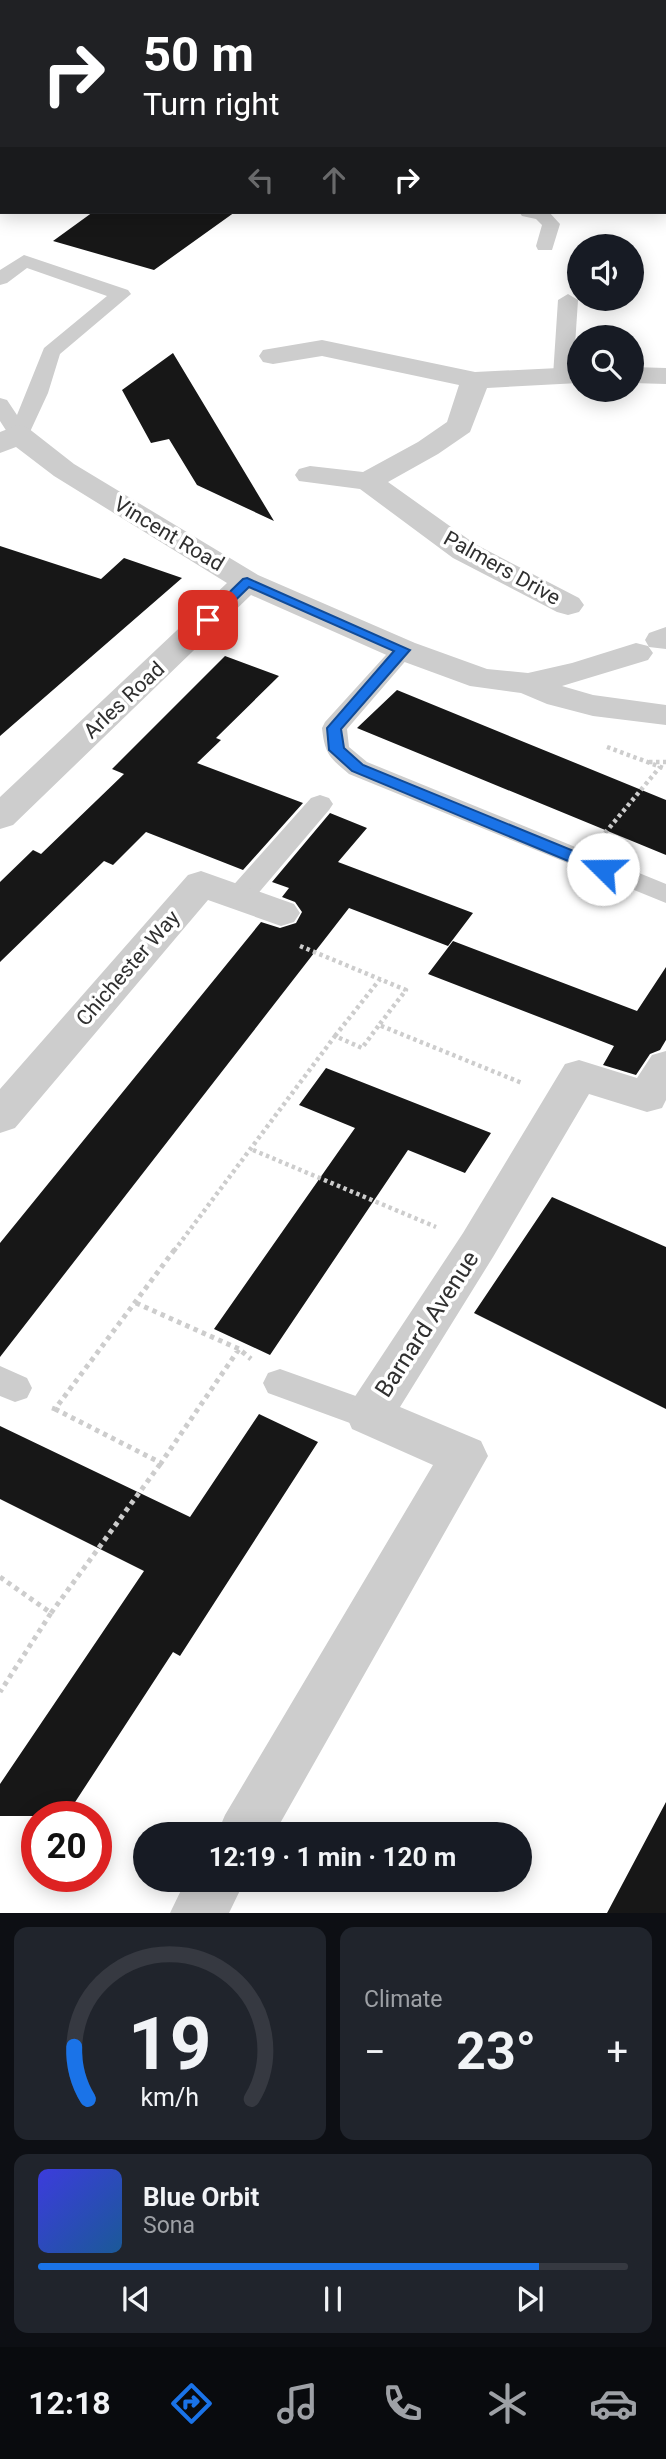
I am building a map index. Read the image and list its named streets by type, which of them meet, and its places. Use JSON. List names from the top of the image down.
{
  "streets": {
    "street": [
      "Vincent Road",
      "Palmers Drive",
      "Arles Road",
      "Chichester Way",
      "Barnard Avenue"
    ]
  },
  "crossings": [
    ["Vincent Road", "Arles Road"]
  ],
  "page": {
    "turn": ["50 m", "Turn right"],
    "limit": "20",
    "trip": "12:19 · 1 min · 120 m",
    "tile": "Climate",
    "heat": ["−", "23°", "+"],
    "song": ["Blue Orbit", "Sona"],
    "tabs": "12:18",
    "gauge": ["19", "km/h"]
  }
}
